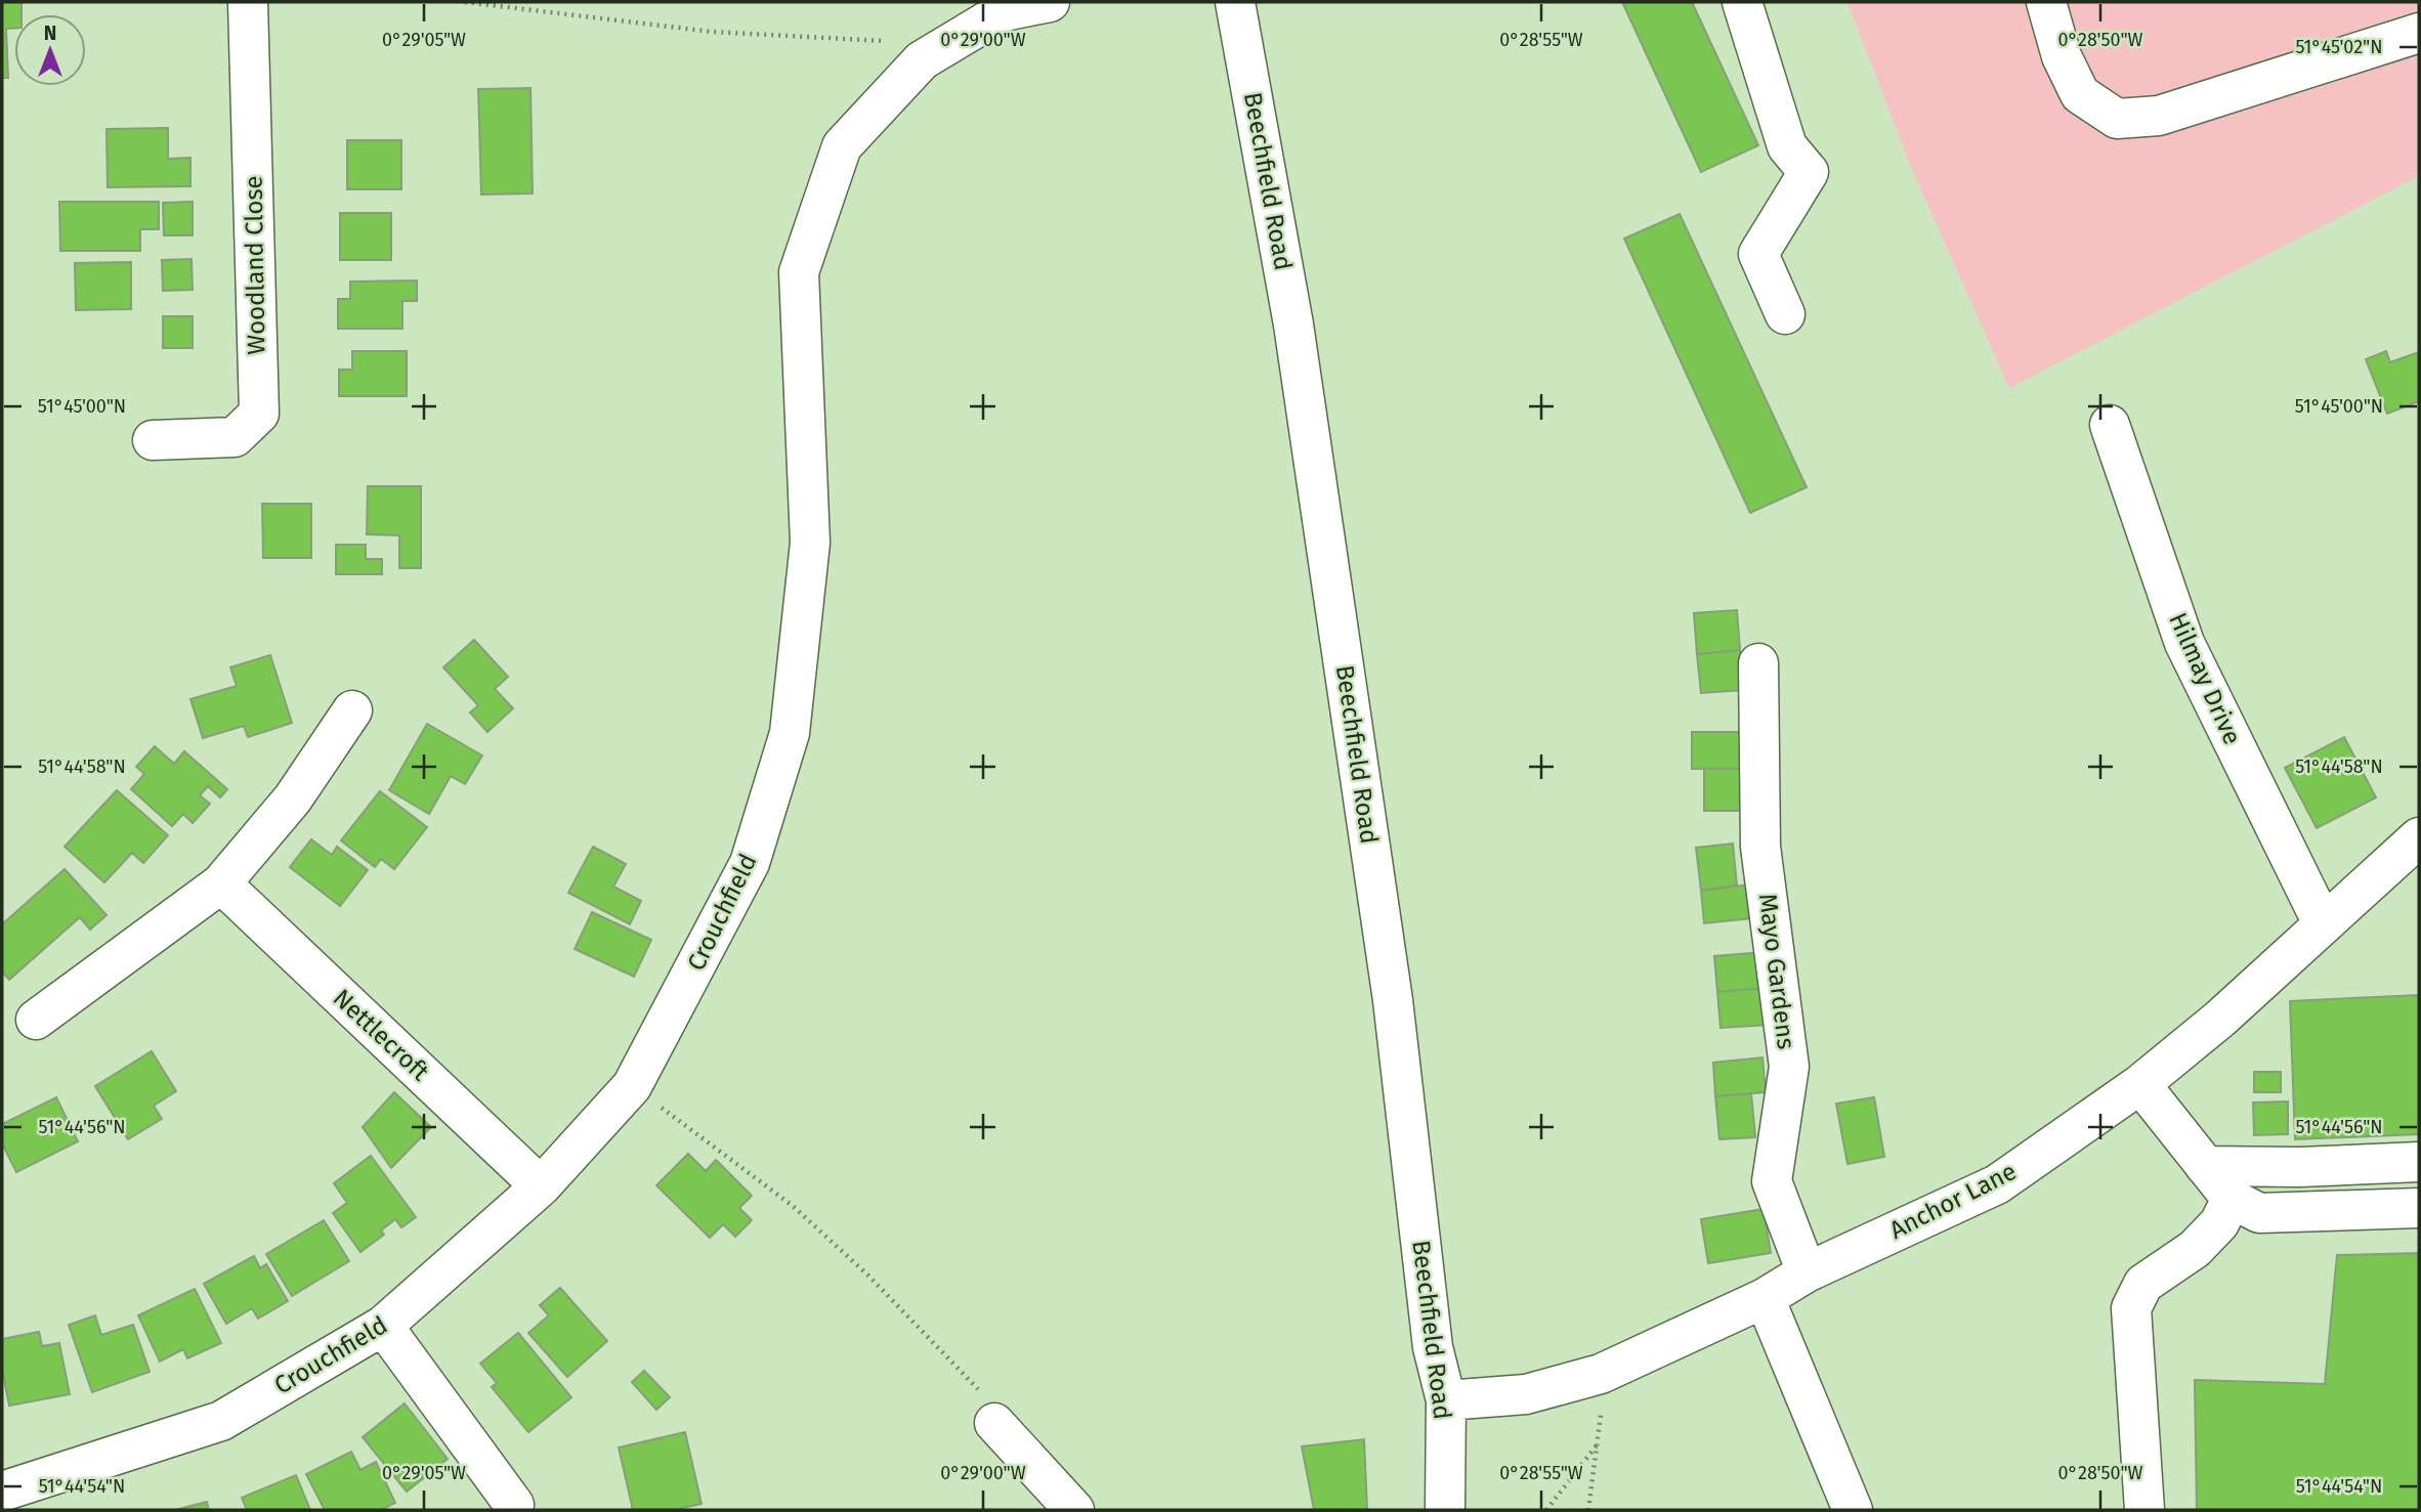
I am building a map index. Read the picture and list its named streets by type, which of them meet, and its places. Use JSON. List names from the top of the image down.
{
  "streets": {
    "street": [
      "Beechfield Road",
      "Woodland Close",
      "Hilmay Drive",
      "Crouchfield",
      "Mayo Gardens",
      "Nettlecroft",
      "Anchor Lane"
    ]
  },
  "crossings": [
    ["Beechfield Road", "Anchor Lane"],
    ["Hilmay Drive", "Anchor Lane"],
    ["Crouchfield", "Nettlecroft"],
    ["Mayo Gardens", "Anchor Lane"]
  ],
  "north": "top",
  "coordinates": [
    "0°29'05\"W",
    "0°29'00\"W",
    "0°28'55\"W",
    "0°28'50\"W",
    "51°45'02\"N",
    "51°45'00\"N",
    "51°44'58\"N",
    "51°44'56\"N",
    "51°44'54\"N"
  ]
}
